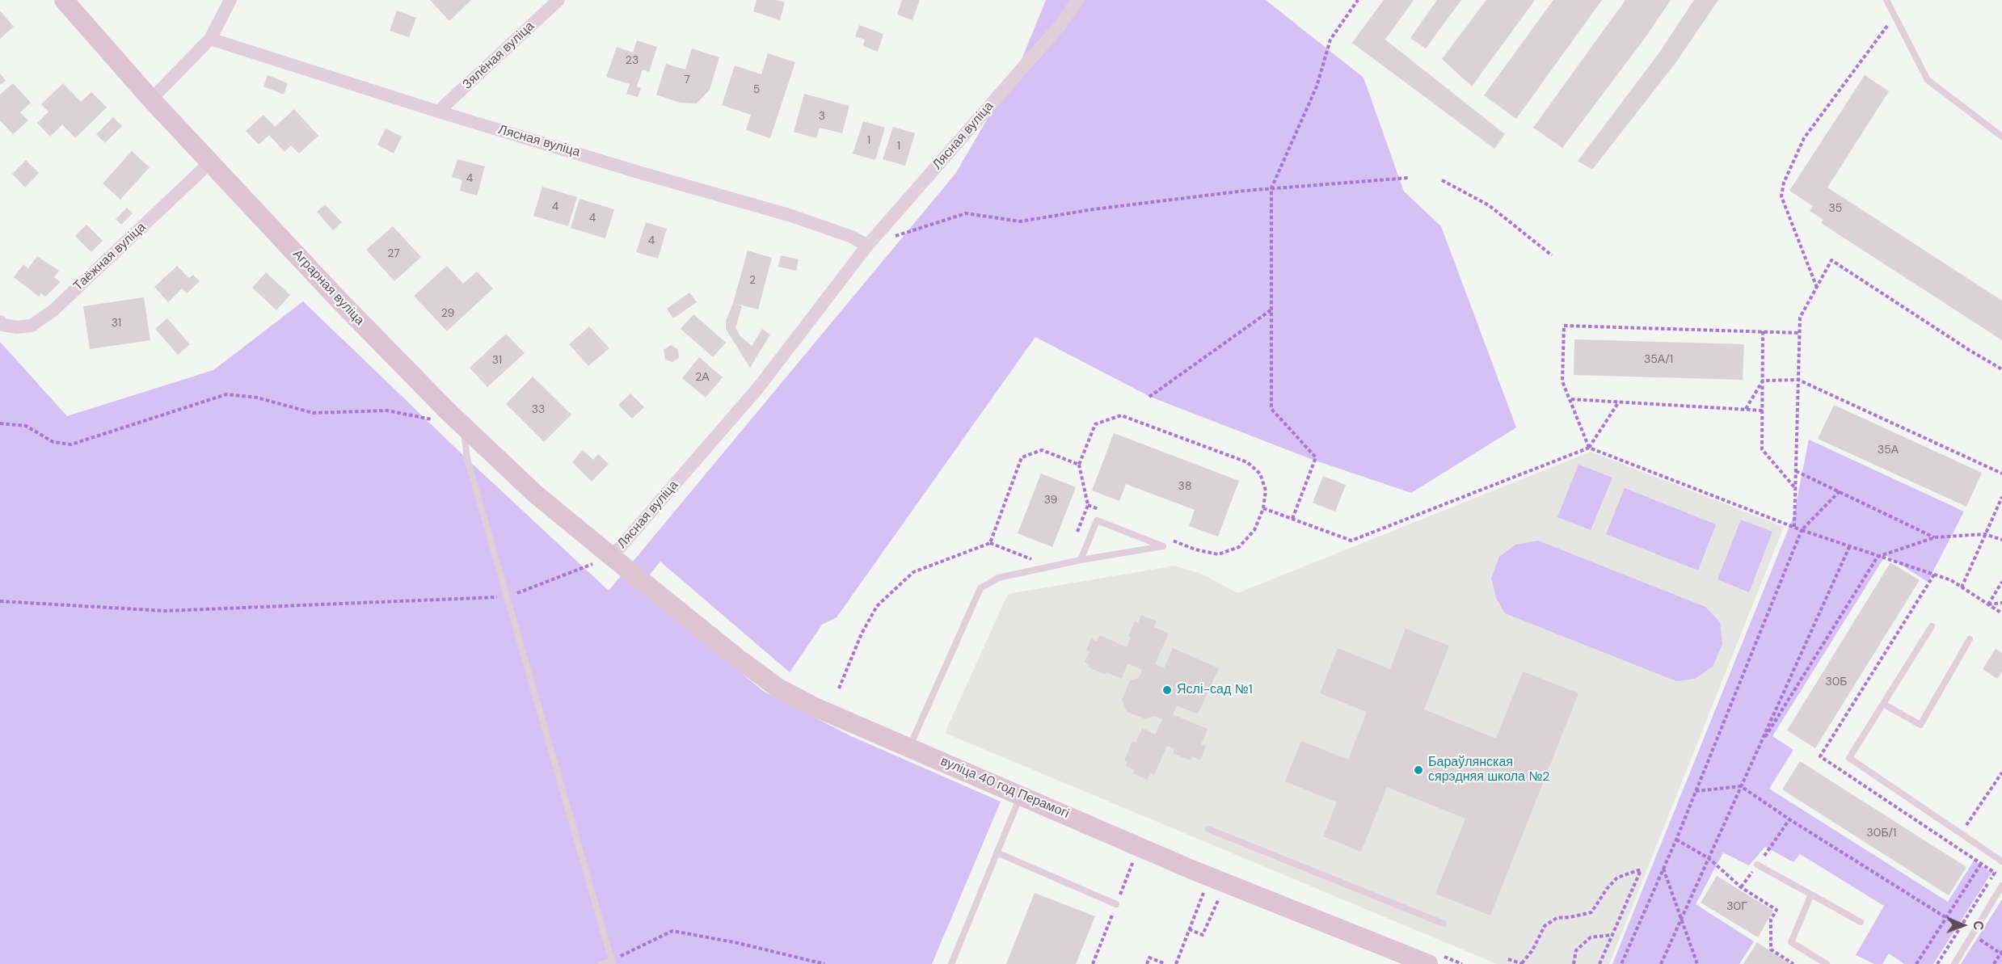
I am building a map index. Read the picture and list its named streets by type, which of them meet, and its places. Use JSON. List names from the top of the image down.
{
  "streets": {
    "street": [
      "Зялёная вуліца",
      "Лясная вуліца",
      "Таёжная вуліца",
      "Аграрная вуліца",
      "вуліца 40 год Перамогі"
    ]
  },
  "crossings": [
    ["Зялёная вуліца", "Лясная вуліца"],
    ["Лясная вуліца", "Аграрная вуліца"],
    ["Лясная вуліца", "вуліца 40 год Перамогі"],
    ["Таёжная вуліца", "Аграрная вуліца"],
    ["Аграрная вуліца", "вуліца 40 год Перамогі"]
  ],
  "places": ["Яслі-сад №1", "Бараўлянская сярэдняя школа №2"],
  "house_numbers": [
    "23",
    "7",
    "5",
    "3",
    "1",
    "1",
    "4",
    "4",
    "35",
    "4",
    "4",
    "27",
    "2",
    "29",
    "31",
    "35А/1",
    "31",
    "2А",
    "33",
    "35А",
    "38",
    "39",
    "30Б",
    "30Б/1",
    "30Г"
  ],
  "north": "right"
}
